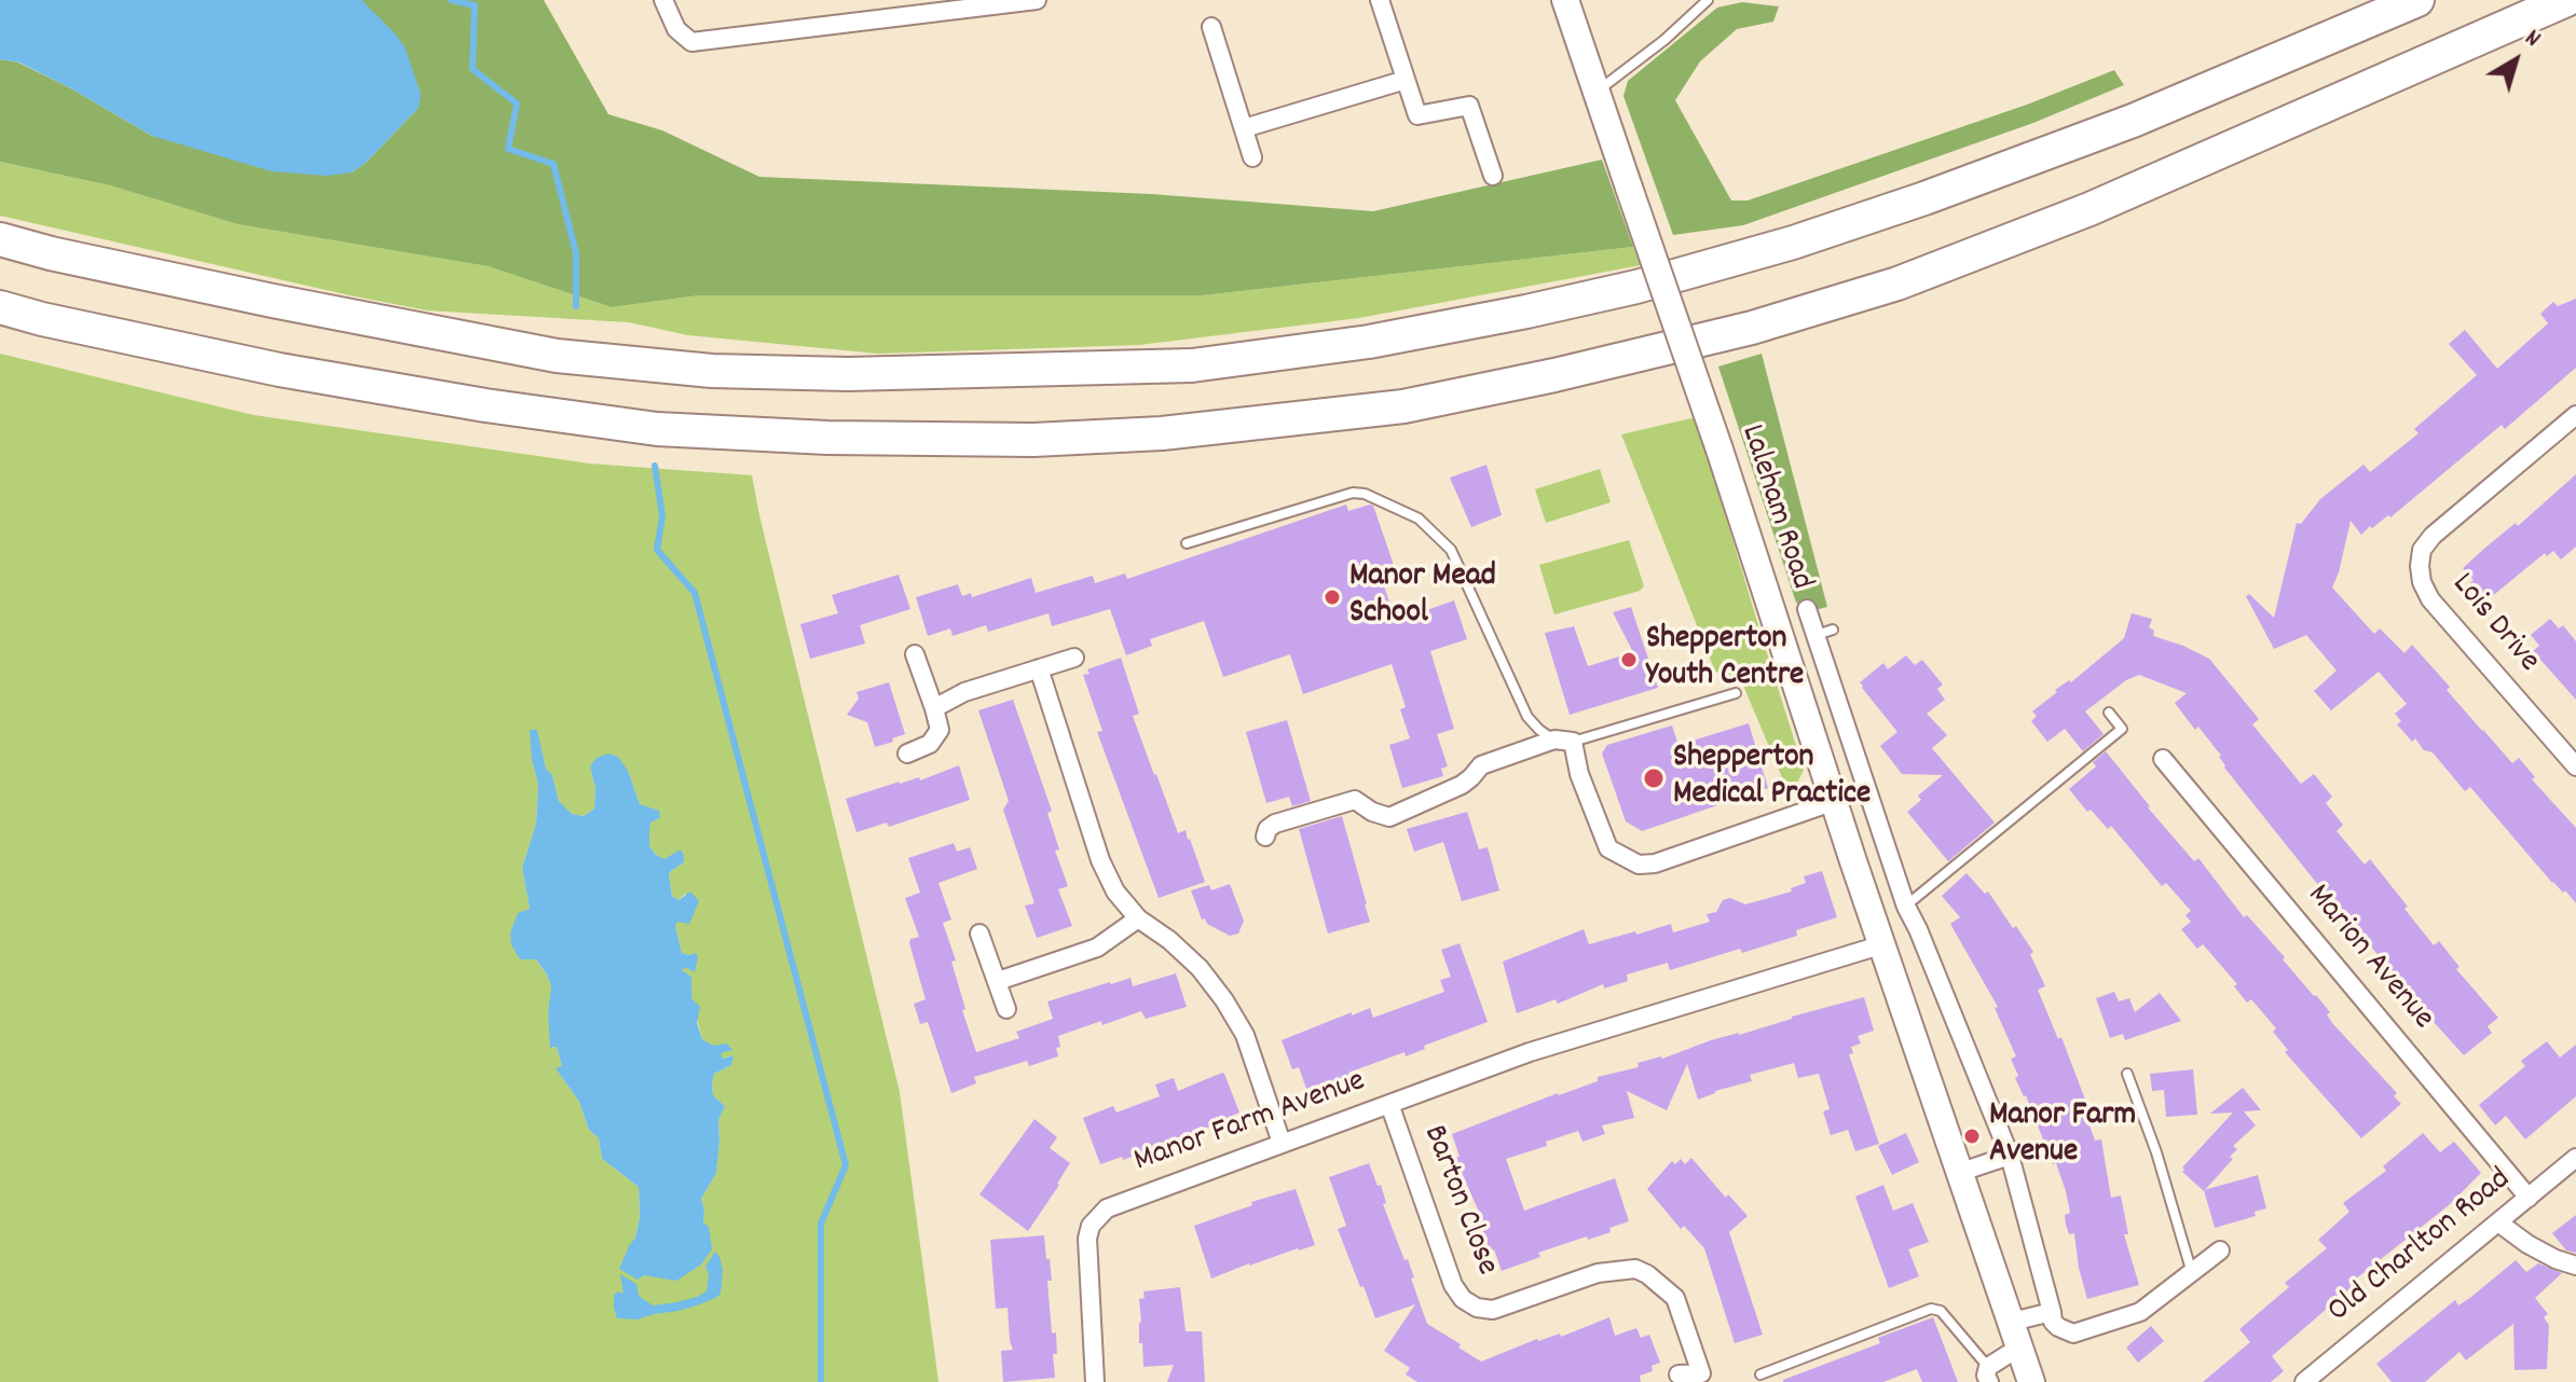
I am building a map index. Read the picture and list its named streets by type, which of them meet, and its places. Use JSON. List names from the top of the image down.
{
  "streets": {
    "main road": ["Laleham Road"],
    "street": [
      "Lois Drive",
      "Marion Avenue",
      "Manor Farm Avenue",
      "Barton Close",
      "Old Charlton Road"
    ]
  },
  "crossings": [
    ["Laleham Road", "Manor Farm Avenue"],
    ["Marion Avenue", "Old Charlton Road"],
    ["Manor Farm Avenue", "Barton Close"]
  ],
  "places": [
    "Manor Mead School",
    "Shepperton Youth Centre",
    "Shepperton Medical Practice",
    "Manor Farm Avenue"
  ],
  "north": "top right"
}
